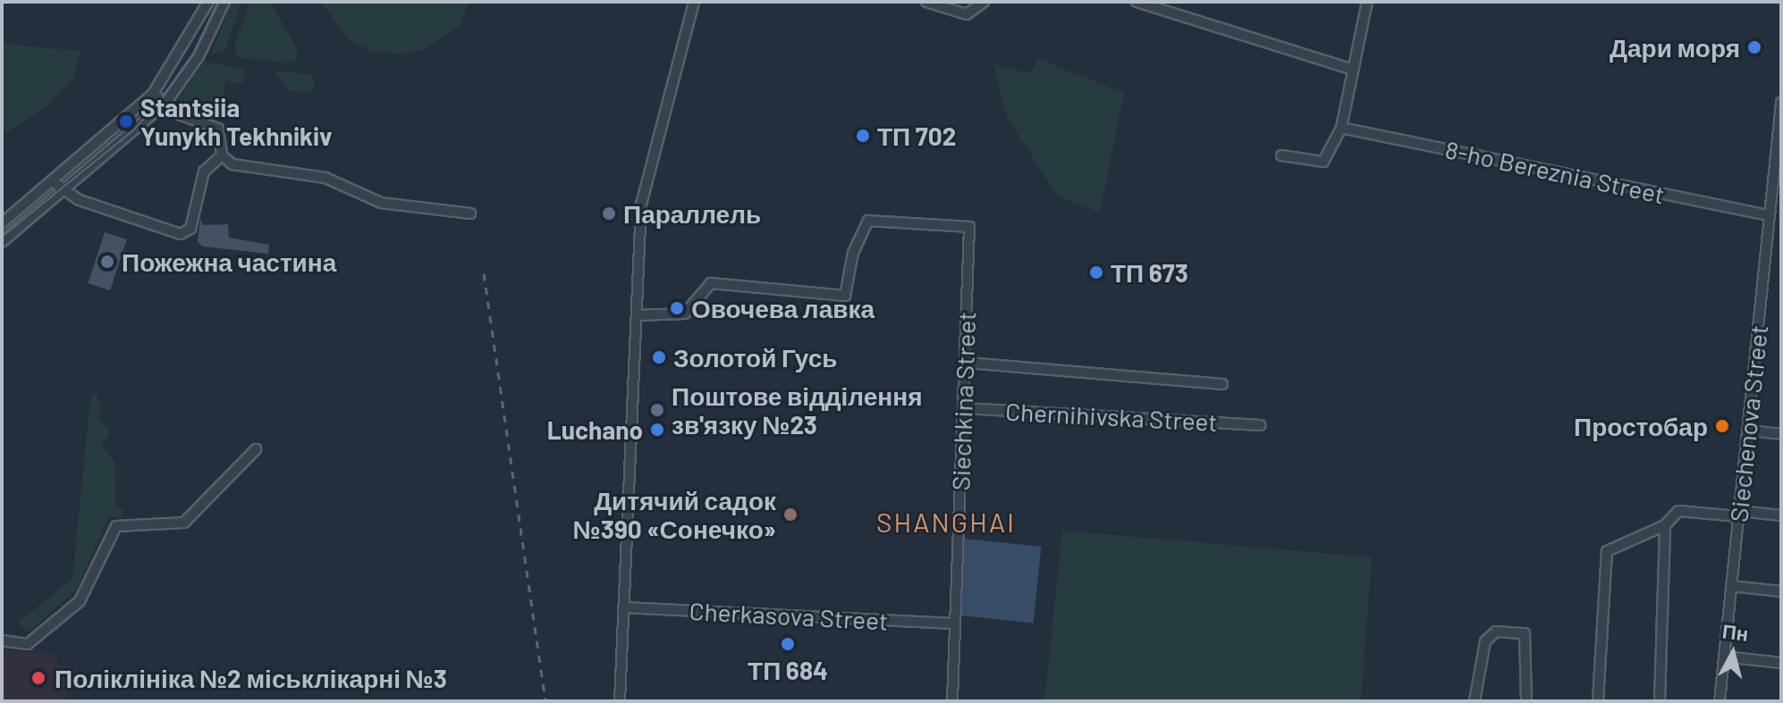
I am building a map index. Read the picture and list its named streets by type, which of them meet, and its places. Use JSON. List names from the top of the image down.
{
  "streets": {
    "street": [
      "8-ho Bereznia Street",
      "Siechkina Street",
      "Chernihivska Street",
      "Siechenova Street",
      "Cherkasova Street"
    ]
  },
  "crossings": [
    ["8-ho Bereznia Street", "Siechenova Street"],
    ["Siechkina Street", "Chernihivska Street"],
    ["Siechkina Street", "Cherkasova Street"]
  ],
  "districts": ["SHANGHAI"],
  "places": [
    "Дари моря",
    "Stantsiia Yunykh Tekhnikiv",
    "ТП 702",
    "Параллель",
    "Пожежна частина",
    "ТП 673",
    "Овочева лавка",
    "Золотой Гусь",
    "Поштове відділення зв'язку №23",
    "Простобар",
    "Luchano",
    "Дитячий садок №390 «Сонечко»",
    "ТП 684",
    "Поліклініка №2 міськлікарні №3"
  ],
  "north": "top"
}
